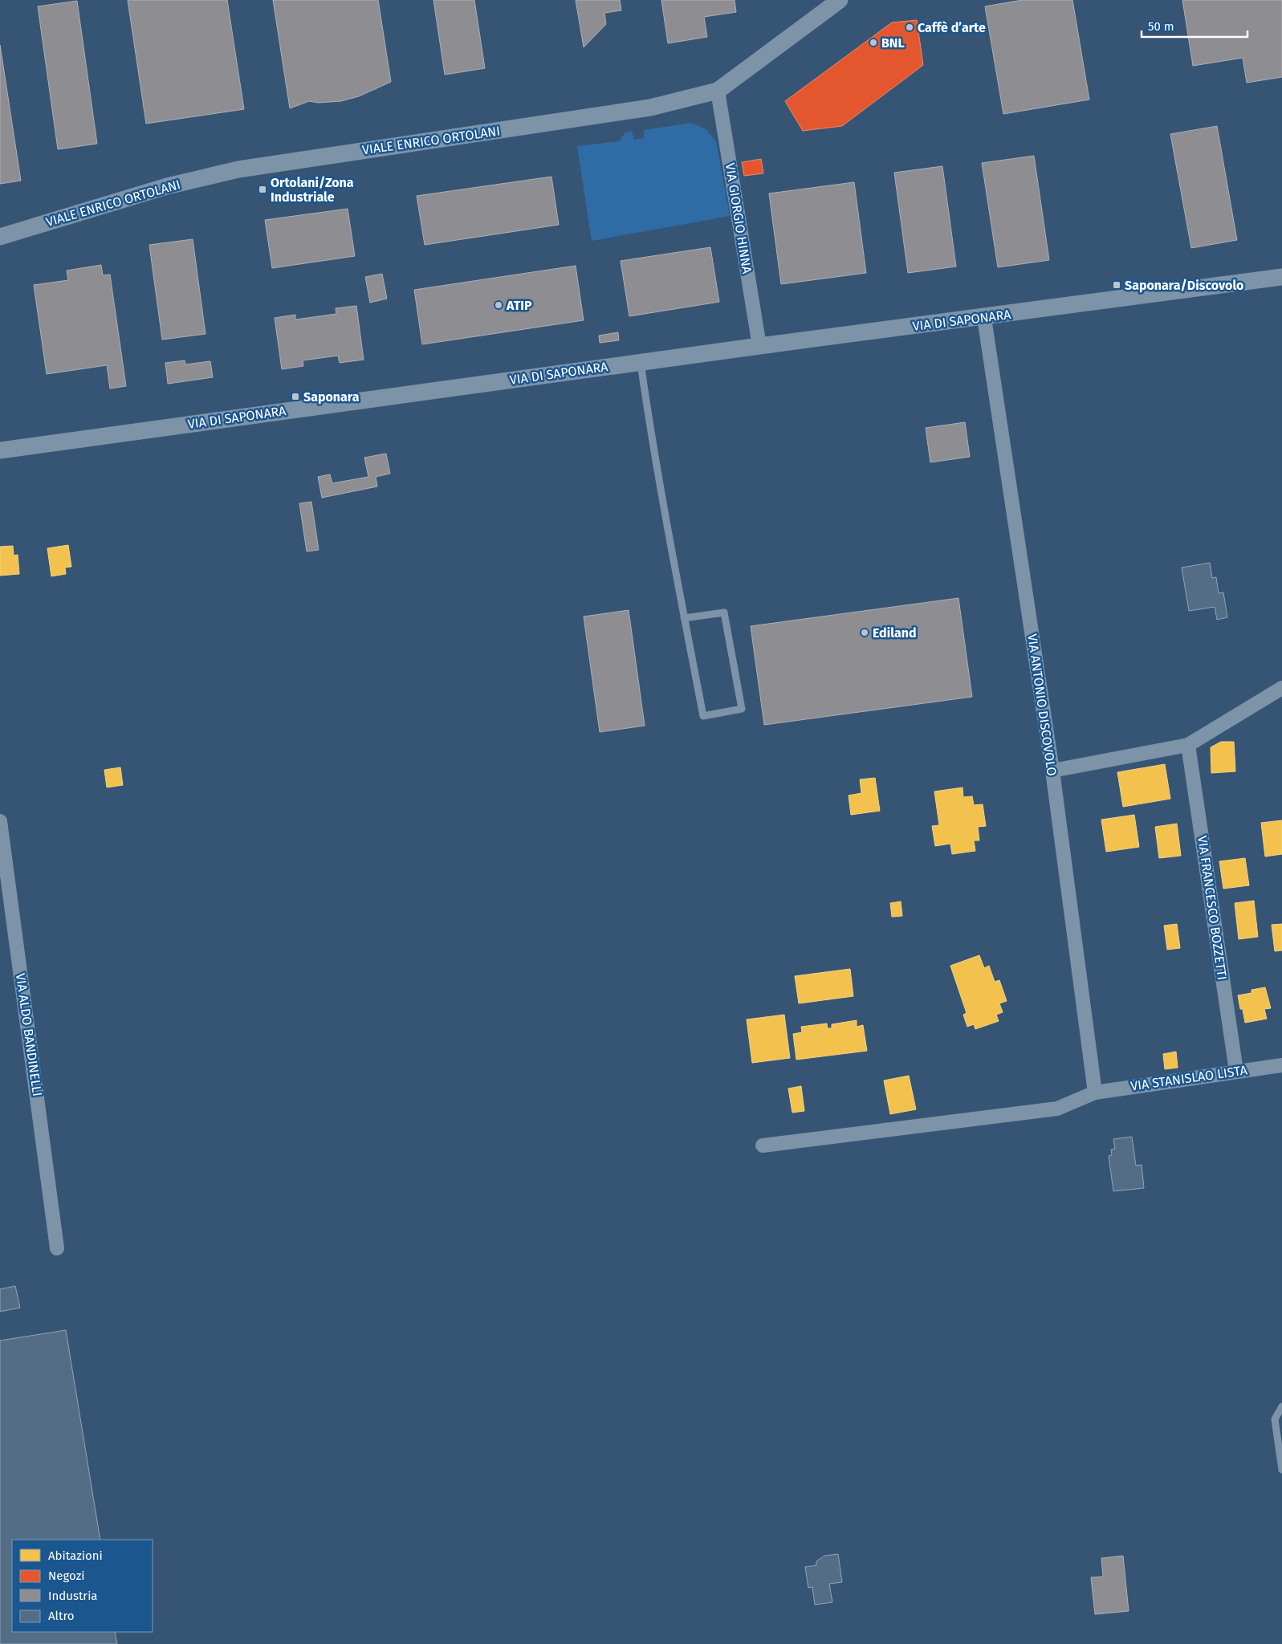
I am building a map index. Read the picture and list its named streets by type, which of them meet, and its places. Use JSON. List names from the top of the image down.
{
  "streets": {
    "street": [
      "VIALE ENRICO ORTOLANI",
      "VIA GIORGIO HINNA",
      "VIA DI SAPONARA",
      "VIA ANTONIO DISCOVOLO",
      "VIA FRANCESCO BOZZETTI",
      "VIA ALDO BANDINELLI",
      "VIA STANISLAO LISTA"
    ]
  },
  "crossings": [
    ["VIALE ENRICO ORTOLANI", "VIA GIORGIO HINNA"],
    ["VIA GIORGIO HINNA", "VIA DI SAPONARA"],
    ["VIA DI SAPONARA", "VIA ANTONIO DISCOVOLO"],
    ["VIA ANTONIO DISCOVOLO", "VIA STANISLAO LISTA"],
    ["VIA FRANCESCO BOZZETTI", "VIA STANISLAO LISTA"]
  ],
  "places": {
    "other": [
      "Caffè d’arte",
      "BNL",
      "ATIP",
      "Ediland"
    ],
    "transit": ["Ortolani/Zona Industriale", "Saponara/Discovolo", "Saponara"]
  },
  "legend": [
    "Abitazioni",
    "Negozi",
    "Industria",
    "Altro"
  ],
  "scale_bar": "50 m"
}
